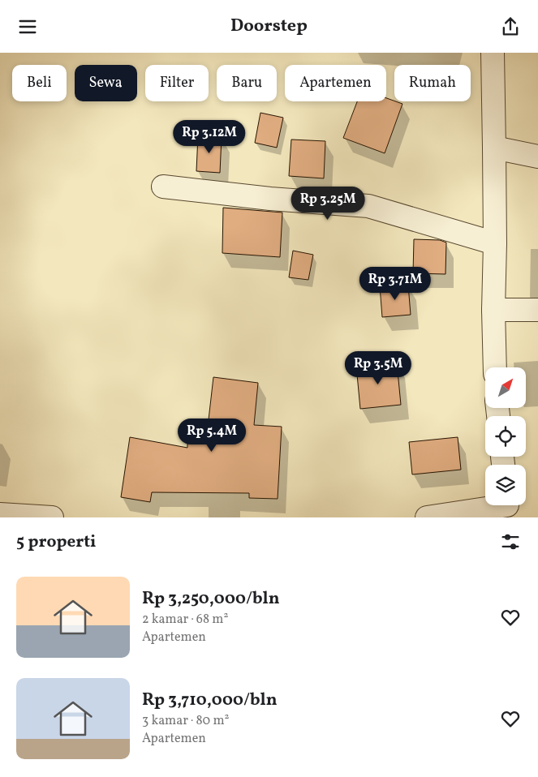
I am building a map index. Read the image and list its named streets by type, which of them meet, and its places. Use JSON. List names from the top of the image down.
{
  "north": "top right",
  "page": {
    "header": "Doorstep",
    "chip": [
      "Beli",
      "Sewa",
      "Filter",
      "Baru",
      "Apartemen",
      "Rumah"
    ],
    "price": [
      "Rp 3.12M",
      "Rp 3.25M",
      "Rp 3.71M",
      "Rp 3.5M",
      "Rp 5.4M"
    ],
    "heading": "5 properti",
    "list": [
      {
        "name": "Rp 3,250,000/bln",
        "note": "2 kamar · 68 m² · Apartemen"
      },
      {
        "name": "Rp 3,710,000/bln",
        "note": "3 kamar · 80 m² · Apartemen"
      }
    ]
  }
}
